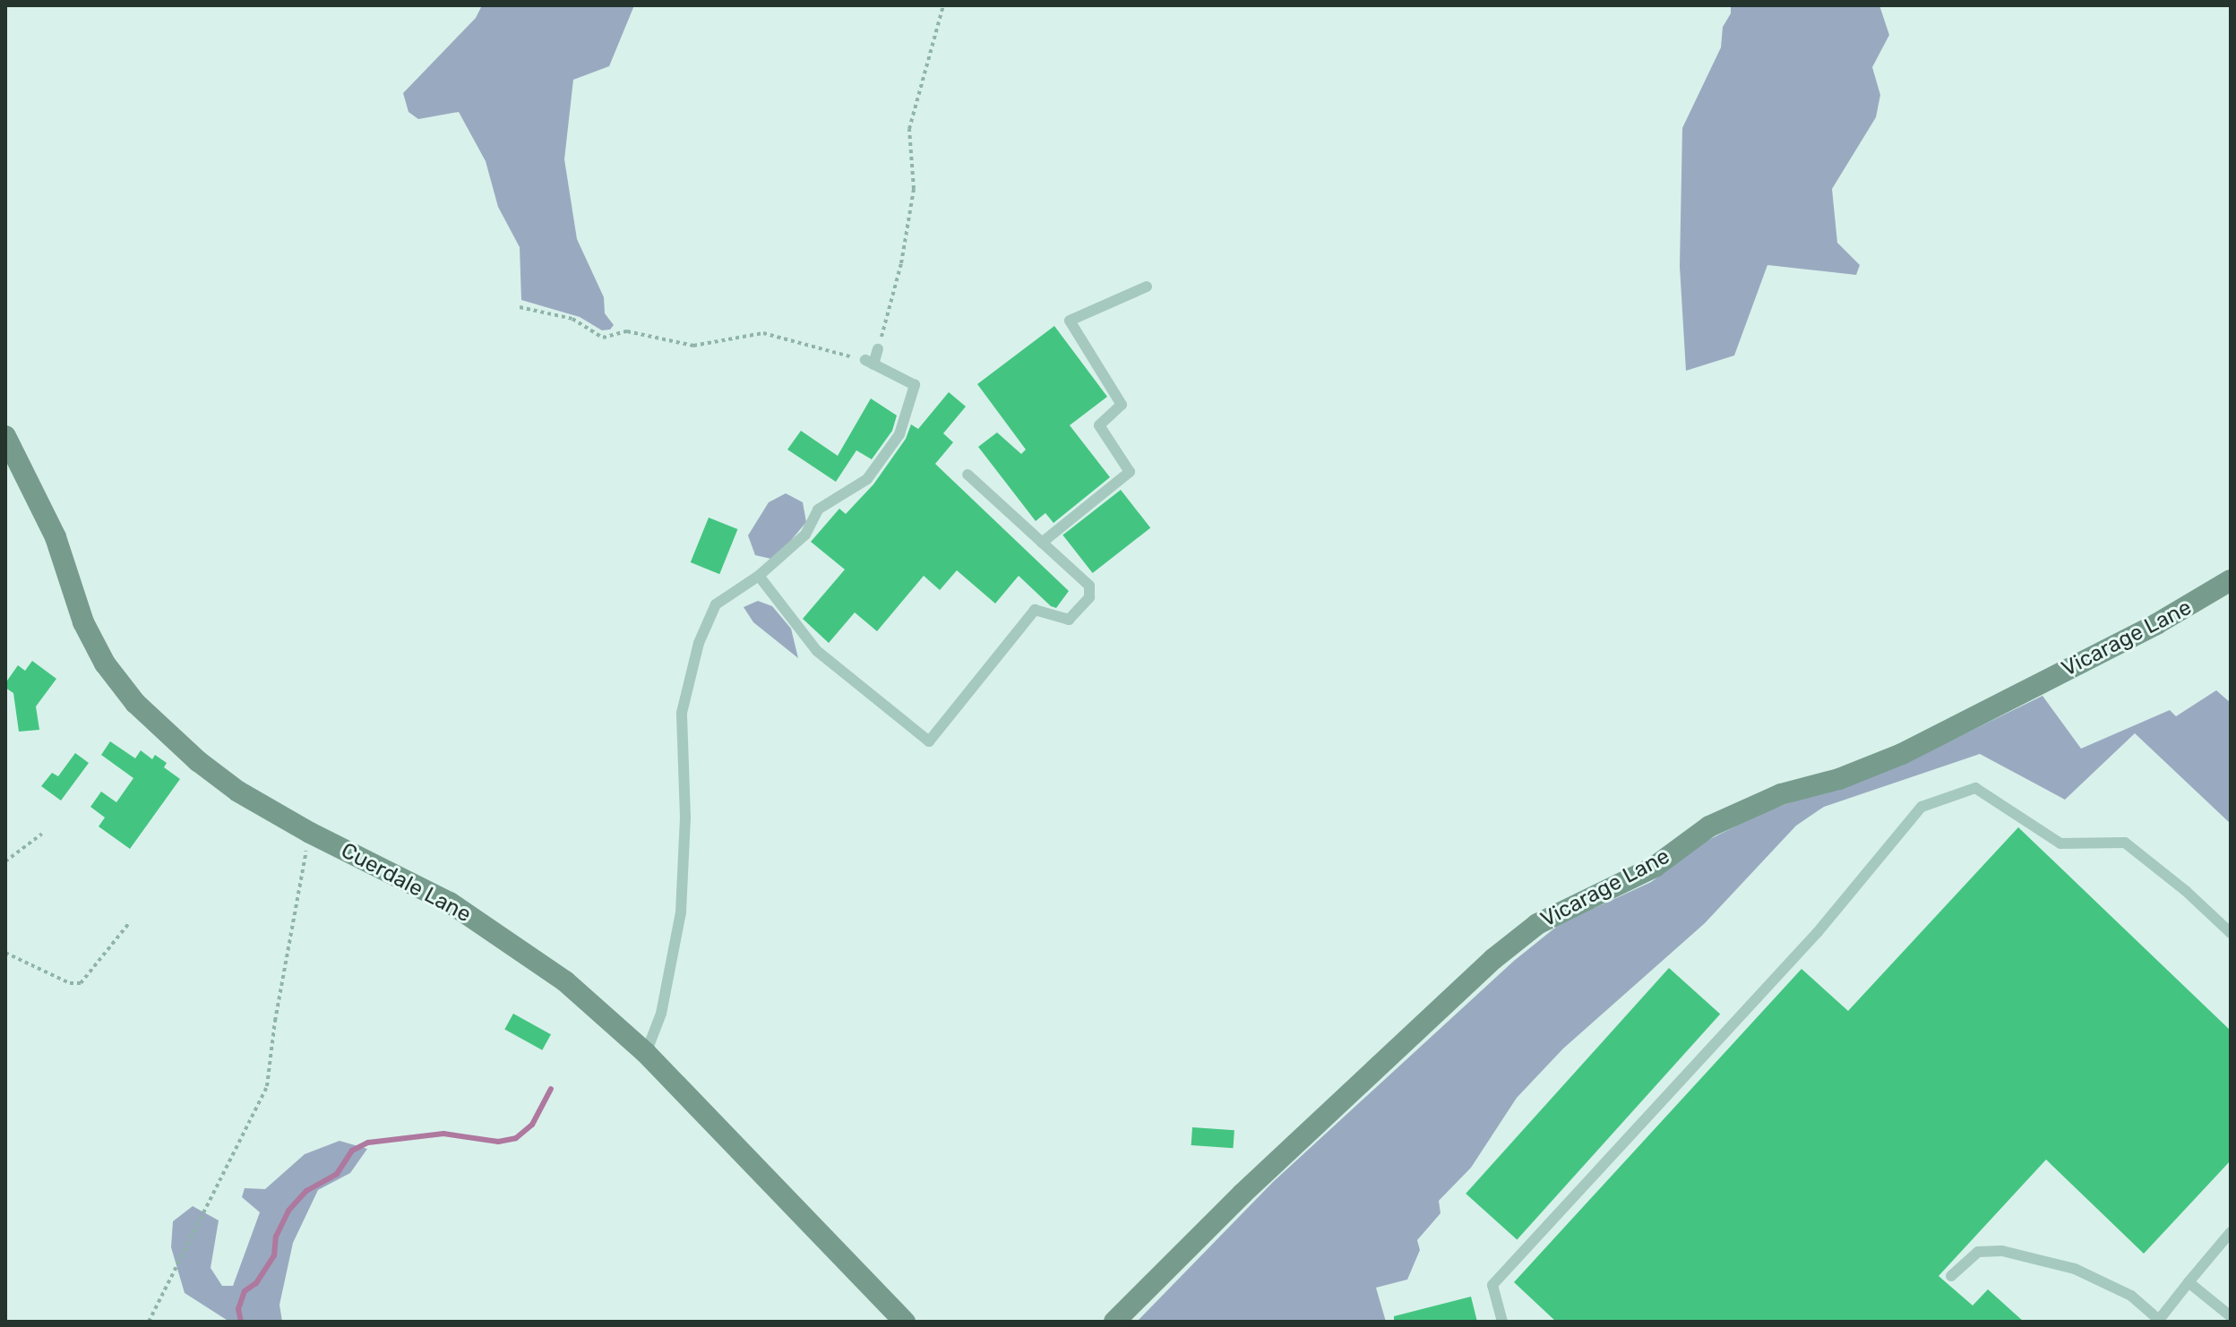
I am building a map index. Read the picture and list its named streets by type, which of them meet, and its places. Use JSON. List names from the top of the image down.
{
  "streets": {
    "street": ["Vicarage Lane", "Cuerdale Lane"]
  }
}
